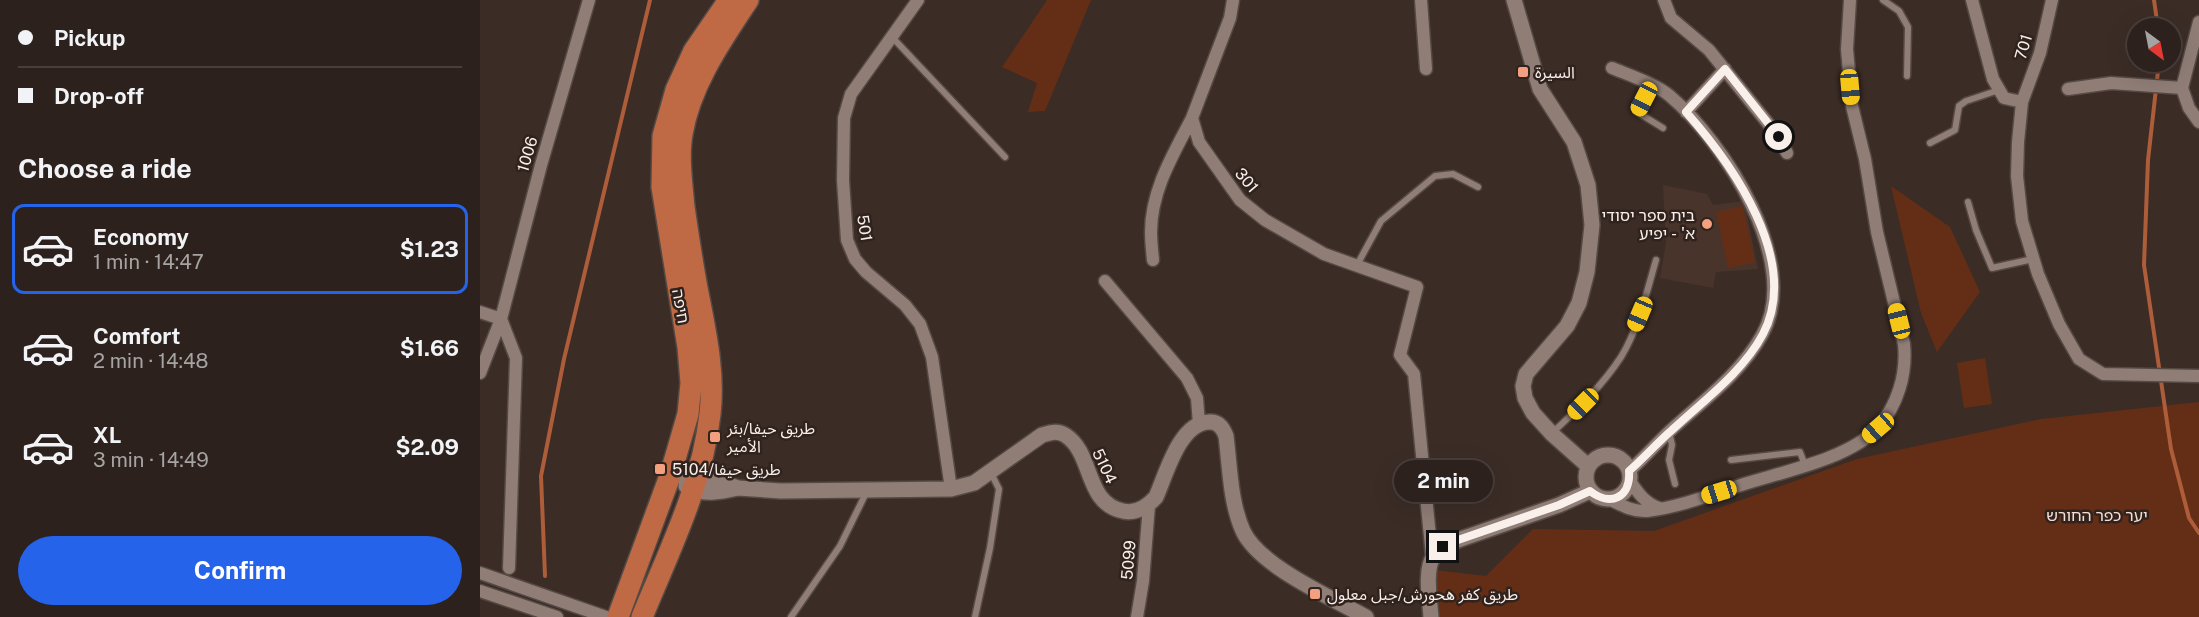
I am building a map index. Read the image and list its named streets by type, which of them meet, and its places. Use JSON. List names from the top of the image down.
{
  "streets": {
    "highway": ["חיפה"],
    "street": [
      "701",
      "1006",
      "301",
      "501",
      "5104",
      "5099"
    ]
  },
  "crossings": [
    ["501", "5104"],
    ["חיפה", "5104"],
    ["5104", "5099"]
  ],
  "parks": ["יער כפר החורש"],
  "places": {
    "transit": [
      "السيرة",
      "طريق حيفا/بئر الأمير",
      "طريق حيفا/5104",
      "طريق كفر هحورش/جبل معلول"
    ],
    "other": ["בית ספר יסודי א' - יפיע"]
  },
  "north": "bottom right",
  "page": {
    "banner": ["Pickup", "Drop-off"],
    "heading": "Choose a ride",
    "list": [
      {
        "name": "Economy",
        "note": "1 min · 14:47",
        "value": "$1.23"
      },
      {
        "name": "Comfort",
        "note": "2 min · 14:48",
        "value": "$1.66"
      },
      {
        "name": "XL",
        "note": "3 min · 14:49",
        "value": "$2.09"
      }
    ],
    "bubble": "2 min",
    "buttons": "Confirm"
  }
}
